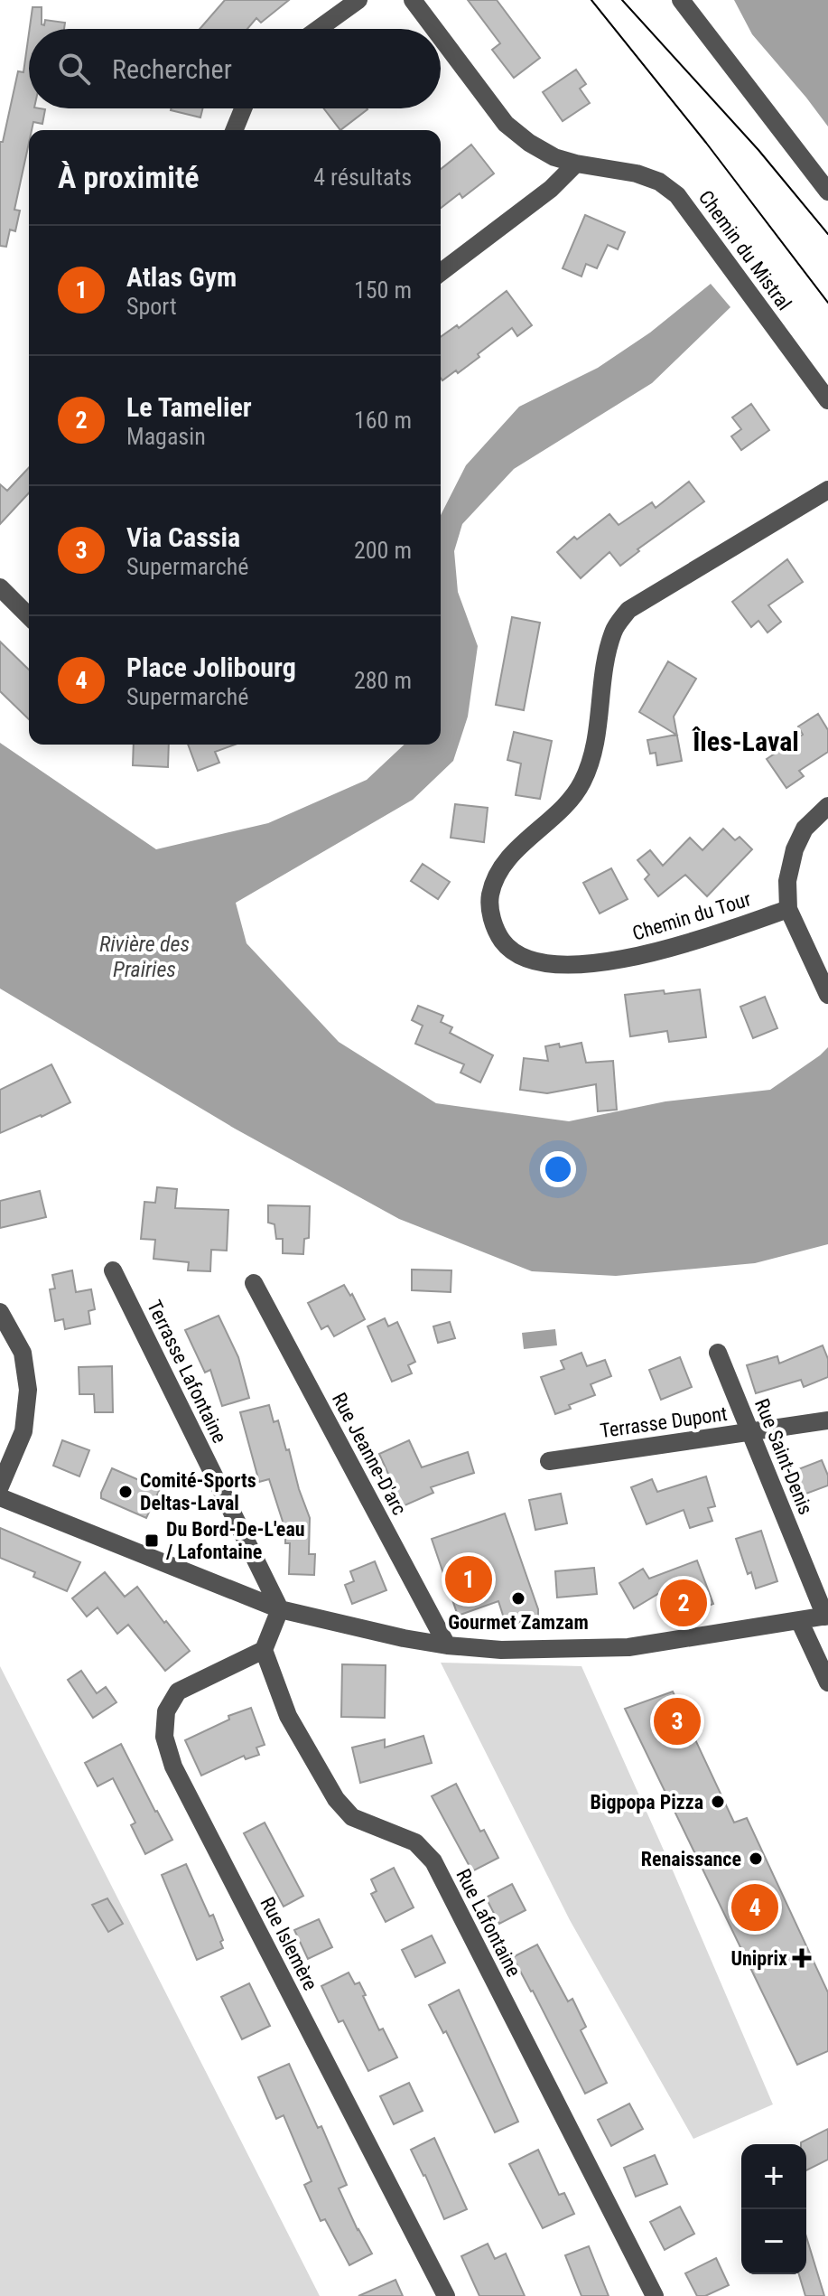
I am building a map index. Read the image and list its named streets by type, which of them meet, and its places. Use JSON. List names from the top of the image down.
{
  "streets": {
    "street": [
      "Chemin du Mistral",
      "Chemin du Tour",
      "Terrasse Lafontaine",
      "Terrasse Dupont",
      "Rue Jeanne-D'arc",
      "Rue Saint-Denis",
      "Rue Lafontaine",
      "Rue Islemère"
    ]
  },
  "crossings": [
    ["Terrasse Dupont", "Rue Saint-Denis"],
    ["Rue Lafontaine", "Rue Islemère"]
  ],
  "districts": ["Îles-Laval"],
  "water": ["Rivière des Prairies"],
  "places": {
    "other": [
      "Comité-Sports Deltas-Laval",
      "Gourmet Zamzam",
      "Bigpopa Pizza",
      "Renaissance"
    ],
    "transit": ["Du Bord-De-L'eau / Lafontaine"],
    "health": ["Uniprix"]
  },
  "page": {
    "search": "Rechercher",
    "heading": ["À proximité", "4 résultats"],
    "list": [
      {
        "mark": "1",
        "name": "Atlas Gym",
        "note": "Sport",
        "value": "150 m"
      },
      {
        "mark": "2",
        "name": "Le Tamelier",
        "note": "Magasin",
        "value": "160 m"
      },
      {
        "mark": "3",
        "name": "Via Cassia",
        "note": "Supermarché",
        "value": "200 m"
      },
      {
        "mark": "4",
        "name": "Place Jolibourg",
        "note": "Supermarché",
        "value": "280 m"
      }
    ],
    "pins": [
      "1",
      "2",
      "3",
      "4"
    ],
    "map_buttons": ["+", "−"]
  }
}
